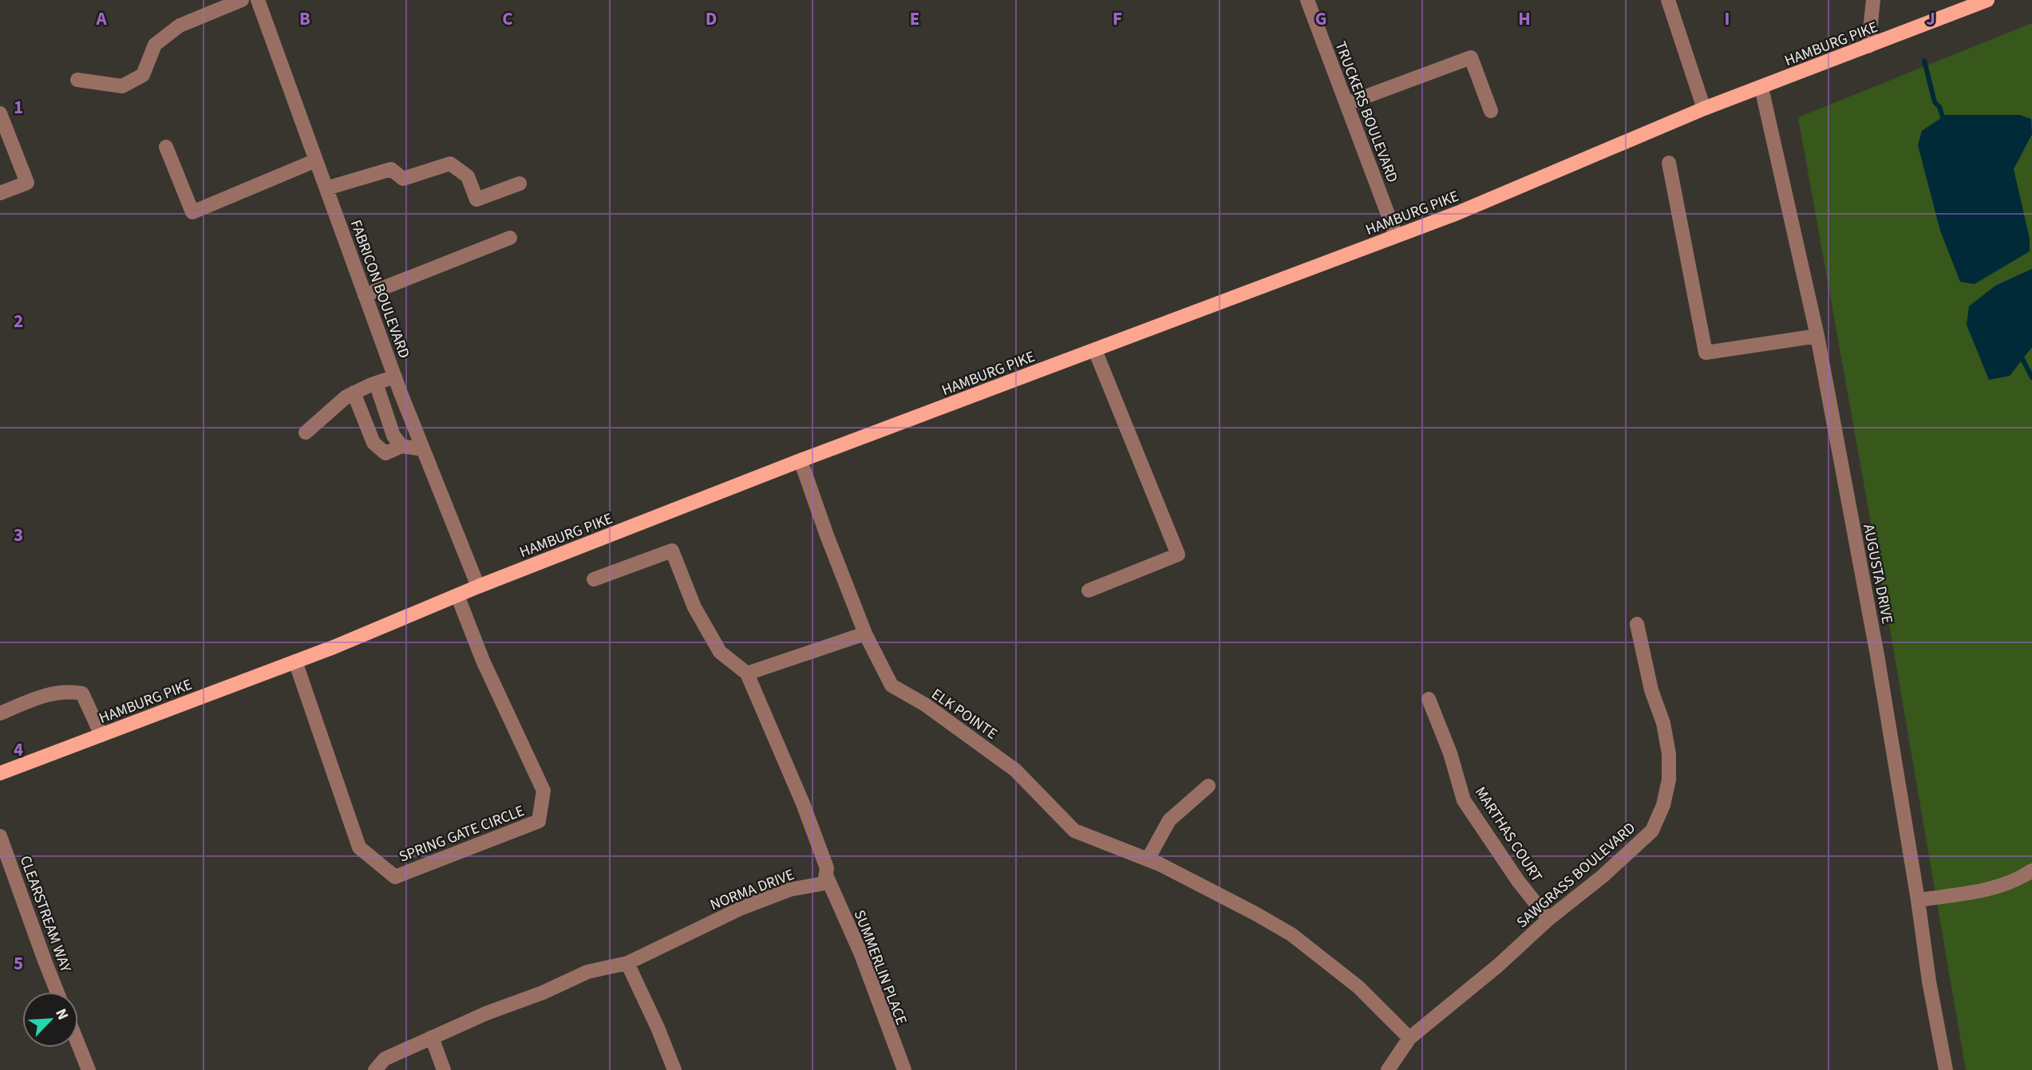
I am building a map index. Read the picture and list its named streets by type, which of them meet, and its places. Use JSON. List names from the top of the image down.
{
  "streets": {
    "main road": ["HAMBURG PIKE"],
    "street": [
      "TRUCKERS BOULEVARD",
      "FABRICON BOULEVARD",
      "AUGUSTA DRIVE",
      "ELK POINTE",
      "SPRING GATE CIRCLE",
      "MARTHAS COURT",
      "SAWGRASS BOULEVARD",
      "NORMA DRIVE",
      "CLEARSTREAM WAY",
      "SUMMERLIN PLACE"
    ]
  },
  "crossings": [
    ["HAMBURG PIKE", "TRUCKERS BOULEVARD"],
    ["HAMBURG PIKE", "FABRICON BOULEVARD"],
    ["HAMBURG PIKE", "AUGUSTA DRIVE"],
    ["HAMBURG PIKE", "ELK POINTE"],
    ["HAMBURG PIKE", "SPRING GATE CIRCLE"],
    ["ELK POINTE", "SAWGRASS BOULEVARD"],
    ["MARTHAS COURT", "SAWGRASS BOULEVARD"],
    ["NORMA DRIVE", "SUMMERLIN PLACE"]
  ],
  "north": "top right",
  "grid": {
    "columns": [
      "A",
      "B",
      "C",
      "D",
      "E",
      "F",
      "G",
      "H",
      "I",
      "J"
    ],
    "rows": [
      "1",
      "2",
      "3",
      "4",
      "5"
    ]
  }
}
